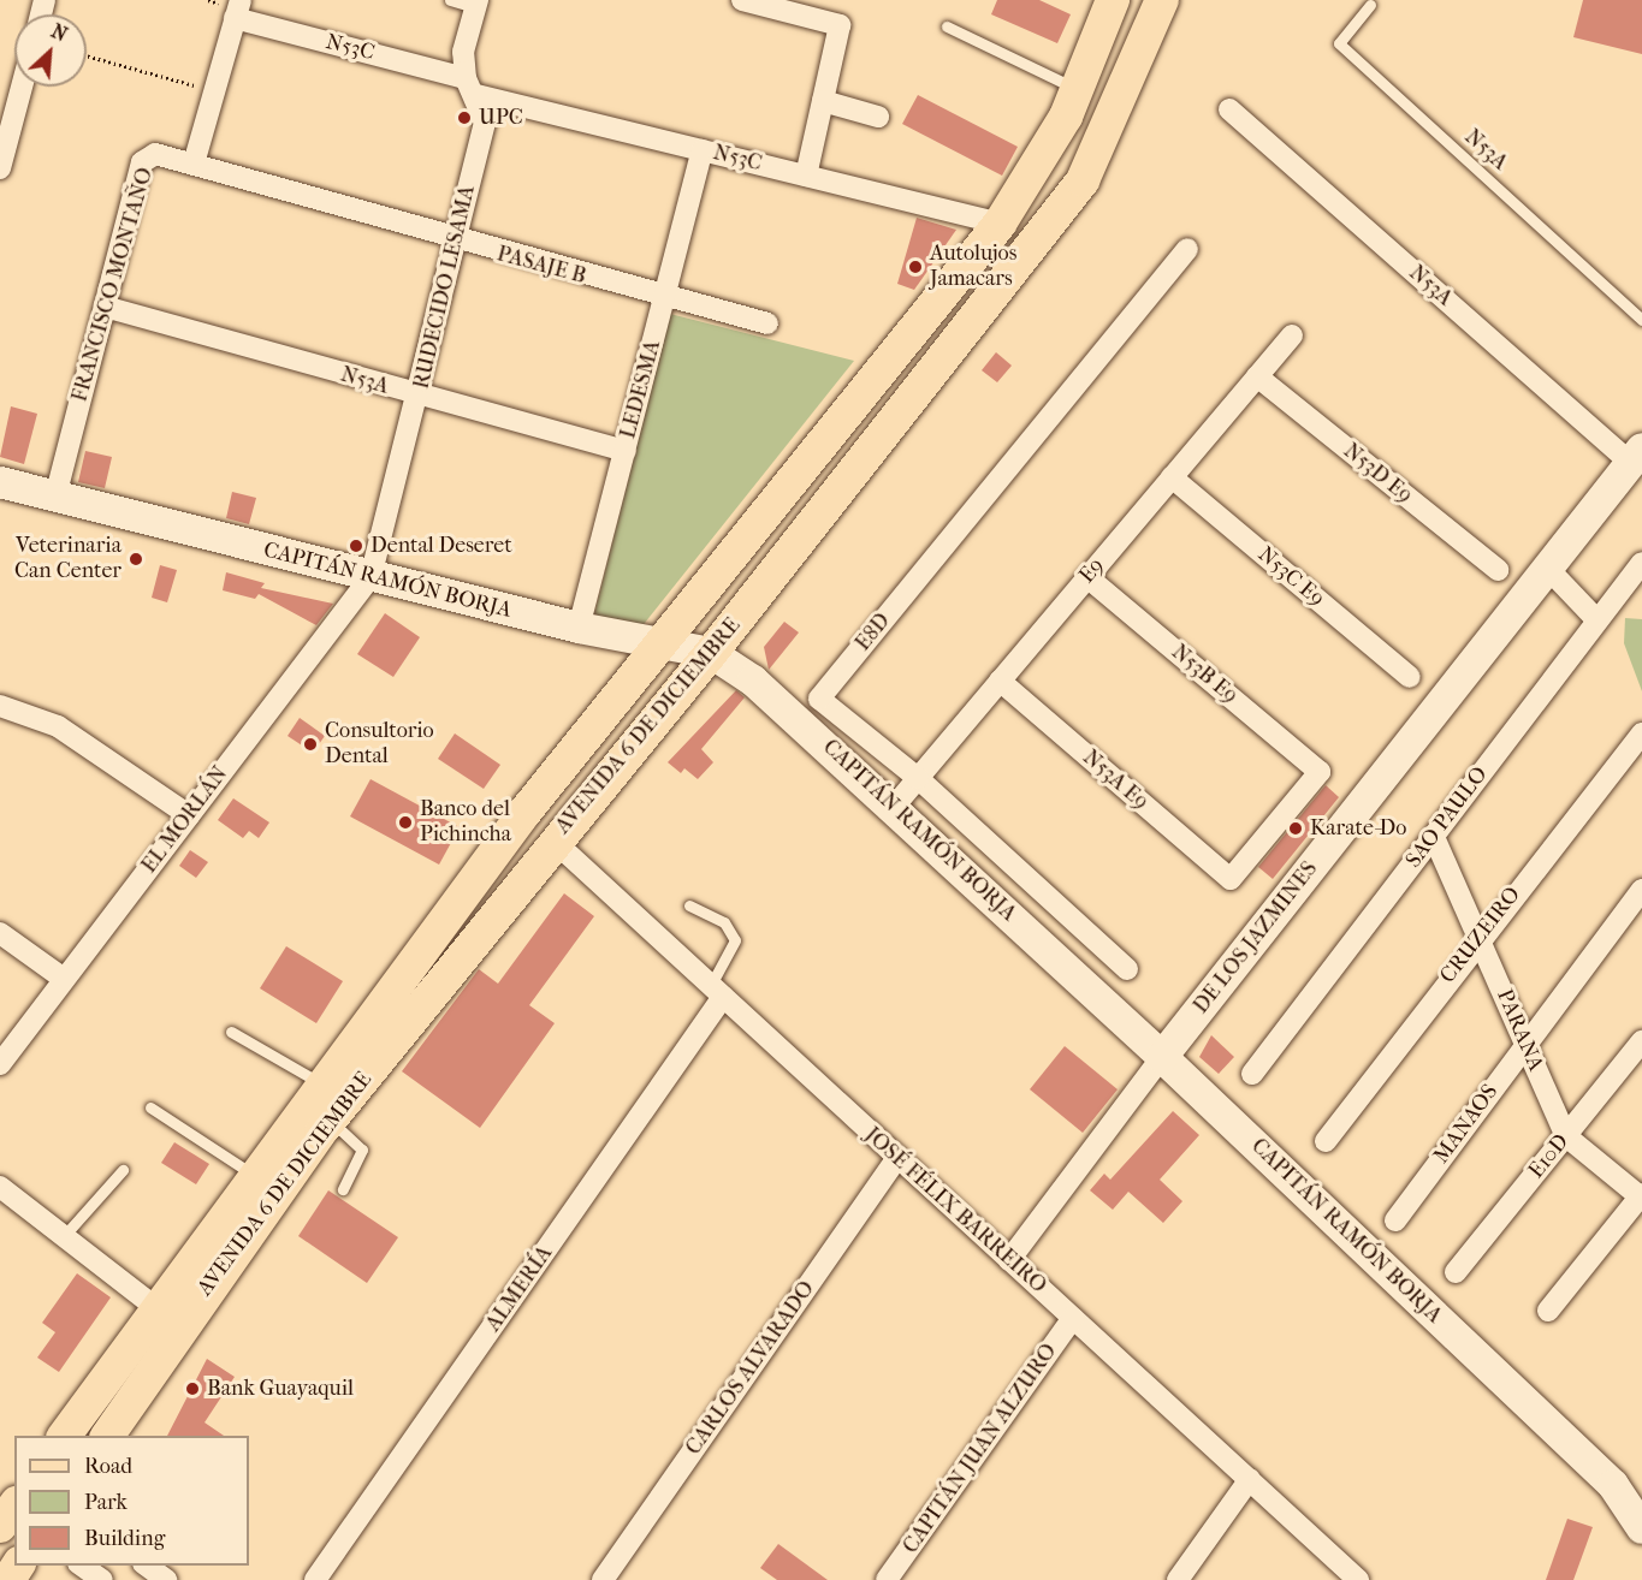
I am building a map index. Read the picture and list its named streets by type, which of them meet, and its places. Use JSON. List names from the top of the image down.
{
  "streets": {
    "main road": ["AVENIDA 6 DE DICIEMBRE"],
    "street": [
      "N53C",
      "N53A",
      "PASAJE B",
      "FRANCISCO MONTAÑO",
      "RUDECIDO LESAMA",
      "LEDESMA",
      "N53D E9",
      "E9",
      "N53C E9",
      "CAPITÁN RAMÓN BORJA",
      "E8D",
      "N53B E9",
      "N53A E9",
      "SAO PAULO",
      "EL MORLÁN",
      "CRUZEIRO",
      "DE LOS JAZMINES",
      "PARANA",
      "MANAOS",
      "E10D",
      "JOSÉ FÉLIX BARREIRO",
      "ALMERÍA",
      "CARLOS ALVARADO",
      "CAPITÁN JUAN ALZURO"
    ]
  },
  "crossings": [
    ["N53C", "RUDECIDO LESAMA"],
    ["N53C", "LEDESMA"],
    ["N53C", "AVENIDA 6 DE DICIEMBRE"],
    ["N53A", "FRANCISCO MONTAÑO"],
    ["N53A", "RUDECIDO LESAMA"],
    ["N53A", "LEDESMA"],
    ["N53A", "DE LOS JAZMINES"],
    ["PASAJE B", "FRANCISCO MONTAÑO"],
    ["PASAJE B", "RUDECIDO LESAMA"],
    ["PASAJE B", "LEDESMA"],
    ["FRANCISCO MONTAÑO", "CAPITÁN RAMÓN BORJA"],
    ["RUDECIDO LESAMA", "CAPITÁN RAMÓN BORJA"],
    ["RUDECIDO LESAMA", "EL MORLÁN"],
    ["LEDESMA", "CAPITÁN RAMÓN BORJA"],
    ["N53D E9", "E9"],
    ["E9", "N53C E9"],
    ["E9", "CAPITÁN RAMÓN BORJA"],
    ["E9", "E8D"],
    ["E9", "N53B E9"],
    ["E9", "N53A E9"],
    ["CAPITÁN RAMÓN BORJA", "AVENIDA 6 DE DICIEMBRE"],
    ["CAPITÁN RAMÓN BORJA", "EL MORLÁN"],
    ["CAPITÁN RAMÓN BORJA", "DE LOS JAZMINES"],
    ["N53B E9", "N53A E9"],
    ["AVENIDA 6 DE DICIEMBRE", "JOSÉ FÉLIX BARREIRO"],
    ["SAO PAULO", "PARANA"],
    ["CRUZEIRO", "PARANA"],
    ["DE LOS JAZMINES", "JOSÉ FÉLIX BARREIRO"],
    ["PARANA", "MANAOS"],
    ["PARANA", "E10D"],
    ["JOSÉ FÉLIX BARREIRO", "ALMERÍA"],
    ["JOSÉ FÉLIX BARREIRO", "CARLOS ALVARADO"],
    ["JOSÉ FÉLIX BARREIRO", "CAPITÁN JUAN ALZURO"]
  ],
  "places": [
    "UPC",
    "Autolujos Jamacars",
    "Dental Deseret",
    "Veterinaria Can Center",
    "Consultorio Dental",
    "Banco del Pichincha",
    "Karate-Do",
    "Bank Guayaquil"
  ],
  "legend": ["Road", "Park", "Building"],
  "north": "top right"
}
